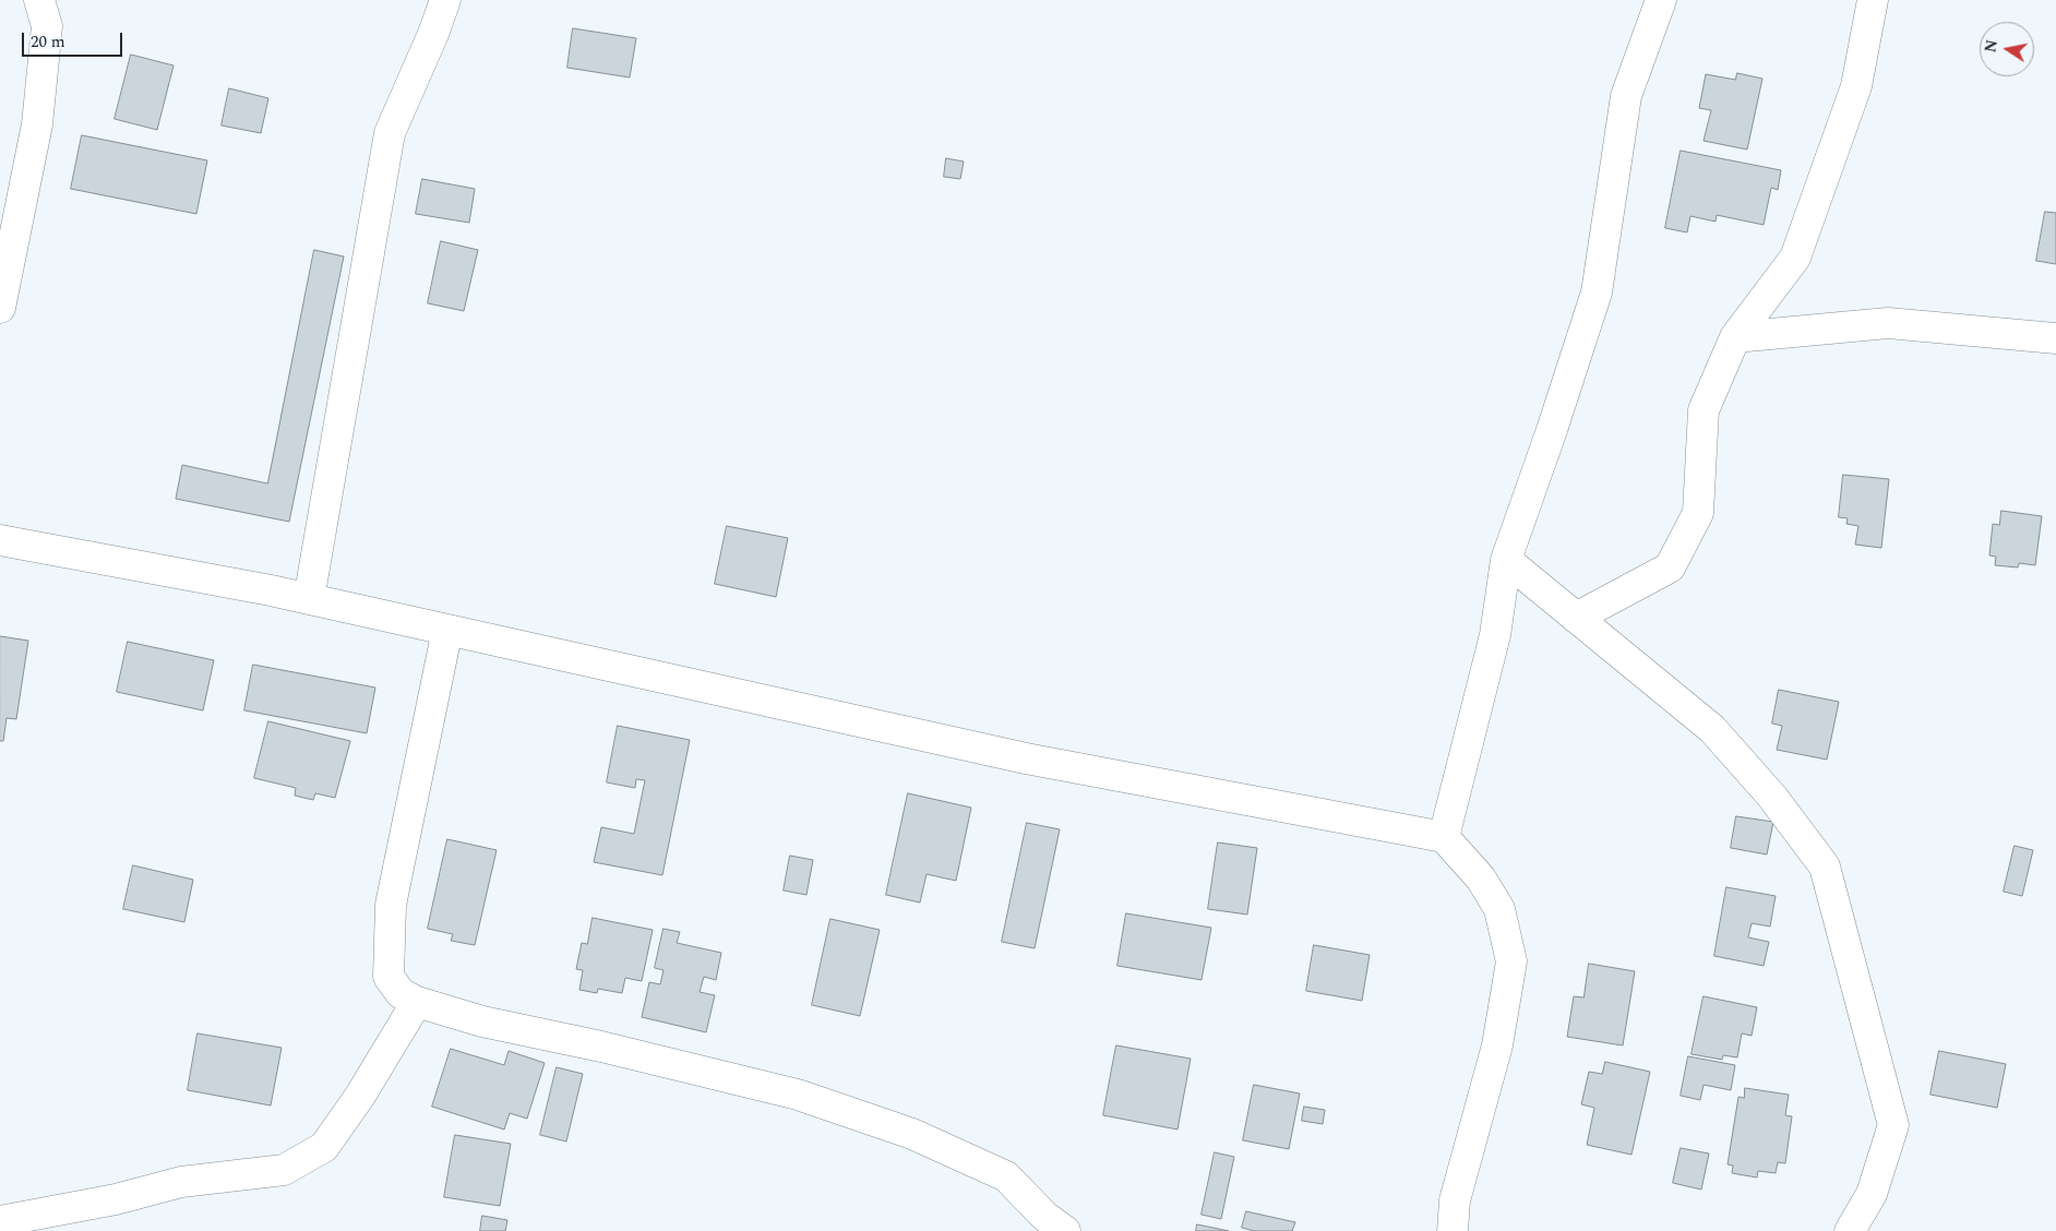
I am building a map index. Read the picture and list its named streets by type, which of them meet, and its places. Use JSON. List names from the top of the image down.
{
  "scale_bar": "20 m",
  "north": "left"
}
